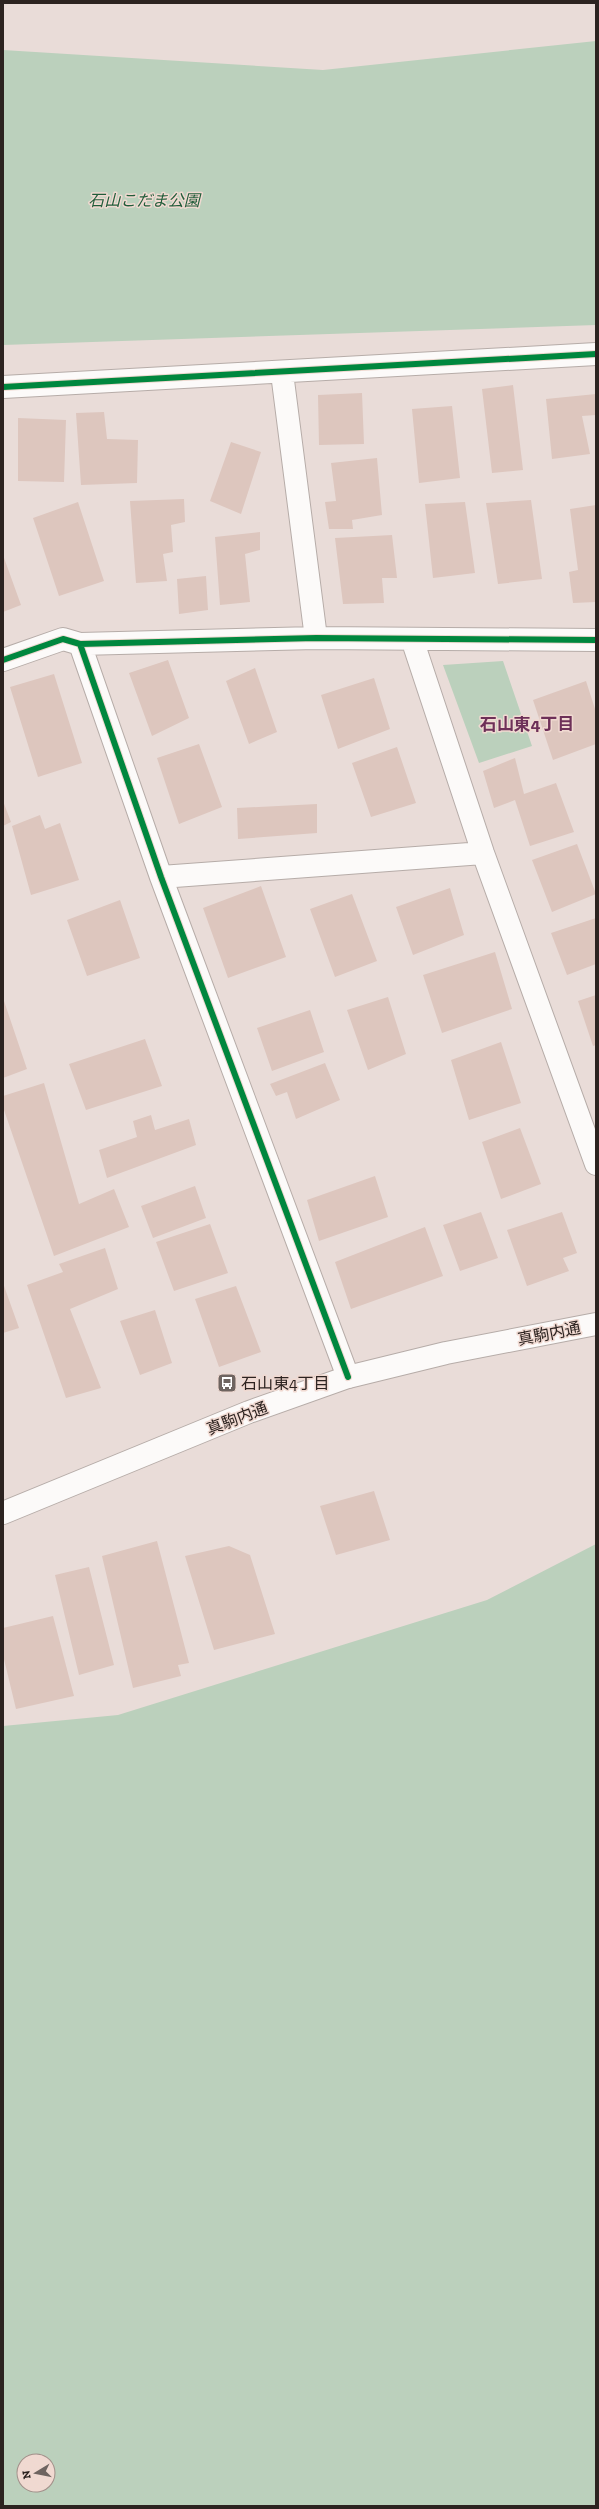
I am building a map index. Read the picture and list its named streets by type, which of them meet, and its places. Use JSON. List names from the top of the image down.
{
  "streets": {
    "main road": ["真駒内通"]
  },
  "districts": ["石山東4丁目"],
  "parks": ["石山こだま公園"],
  "places": {
    "bus stop": ["石山東4丁目"]
  },
  "north": "left"
}
